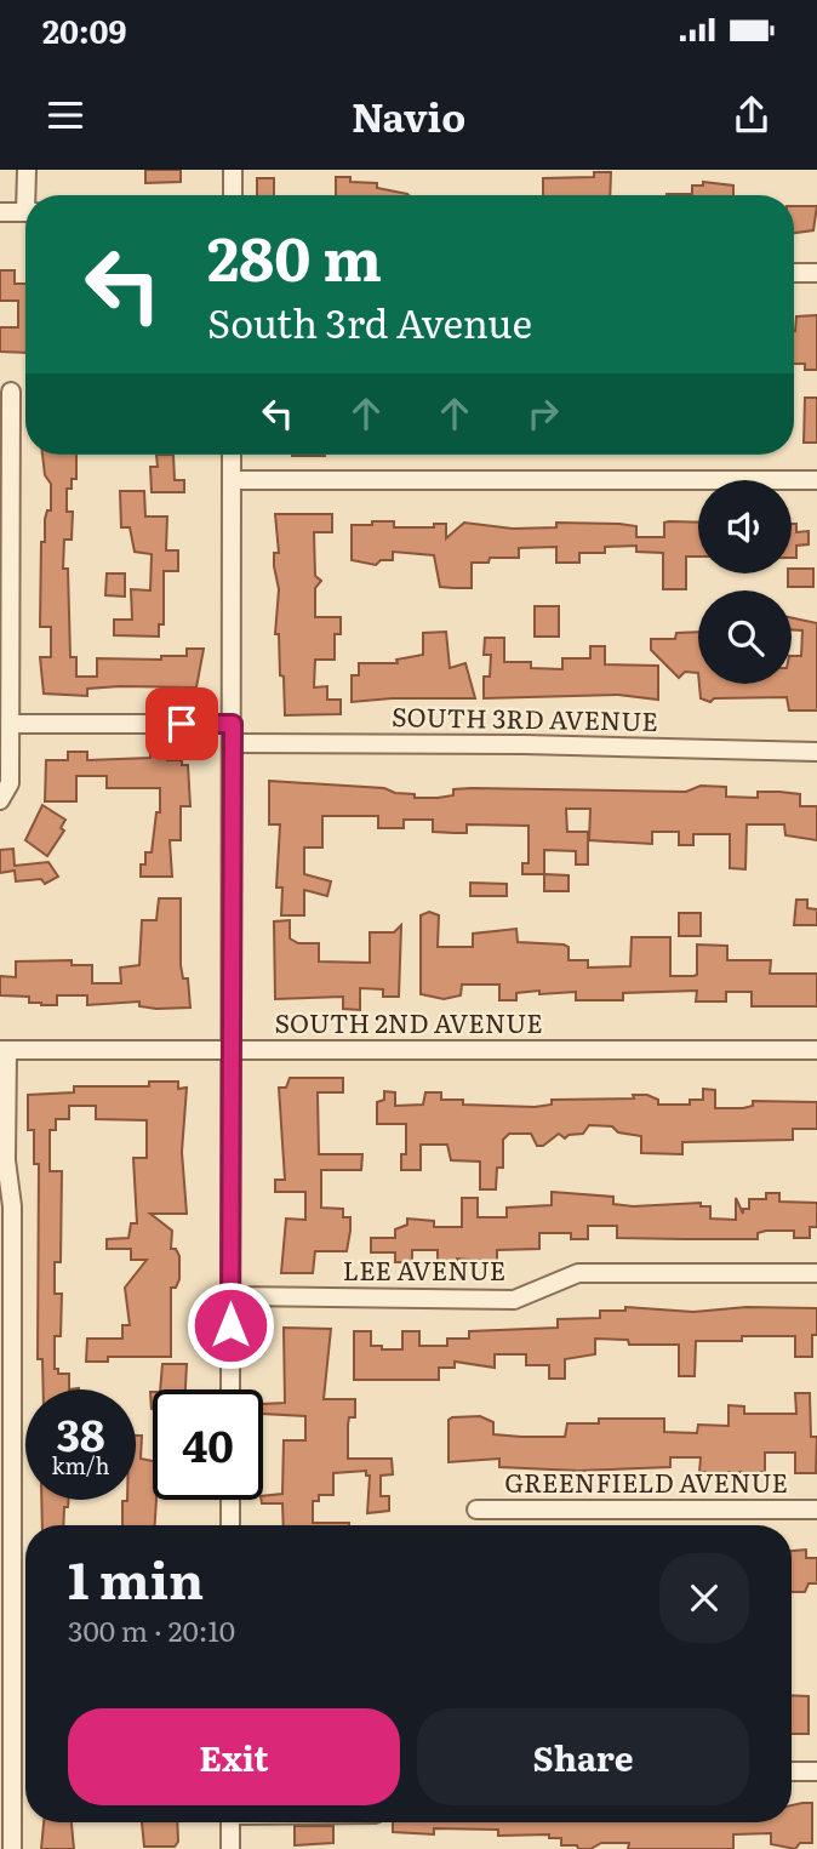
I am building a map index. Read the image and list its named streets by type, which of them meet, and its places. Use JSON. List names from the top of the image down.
{
  "streets": {
    "street": [
      "SOUTH 3RD AVENUE",
      "SOUTH 2ND AVENUE",
      "LEE AVENUE",
      "GREENFIELD AVENUE"
    ]
  },
  "page": {
    "status": "20:09",
    "header": "Navio",
    "turn": ["280 m", "South 3rd Avenue"],
    "speed": "38 km/h",
    "limit": "40",
    "heading": ["1 min", "300 m · 20:10"],
    "buttons": ["Exit", "Share"]
  }
}
